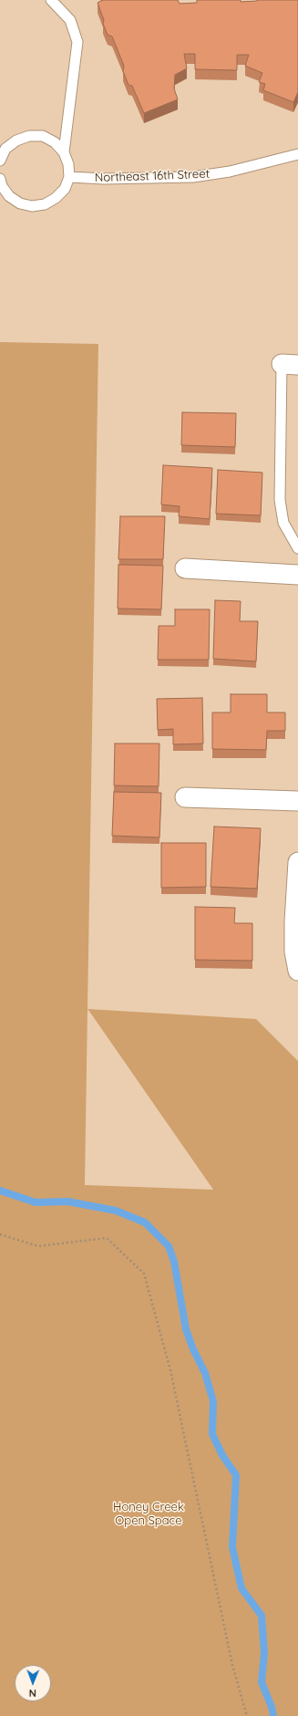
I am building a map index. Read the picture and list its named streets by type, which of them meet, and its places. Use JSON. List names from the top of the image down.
{
  "streets": {
    "lane": ["Northeast 16th Street"]
  },
  "parks": ["Honey Creek Open Space"],
  "north": "bottom"
}
